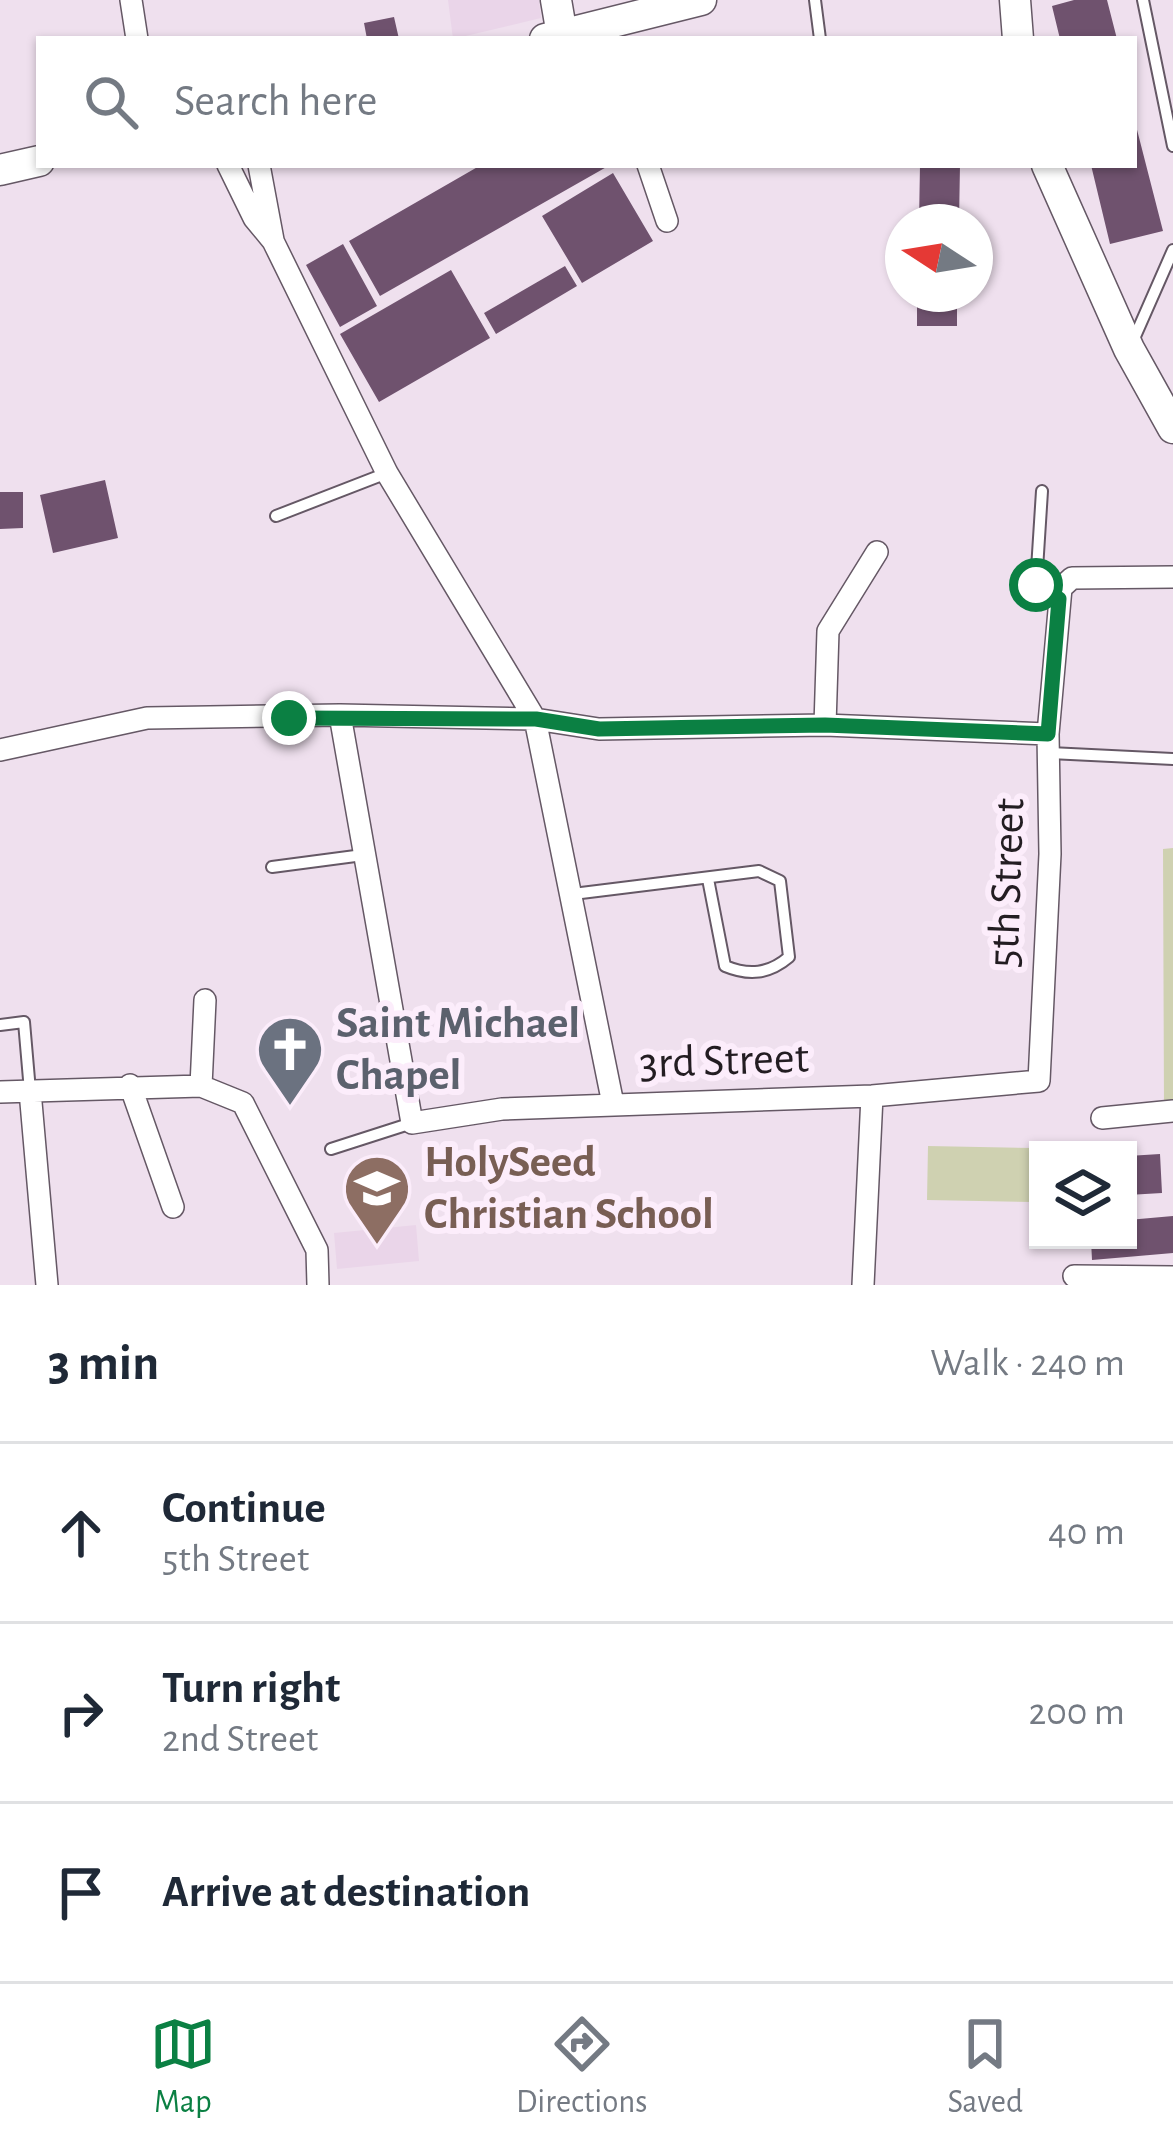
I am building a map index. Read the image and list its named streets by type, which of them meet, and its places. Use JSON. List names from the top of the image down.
{
  "streets": {
    "street": ["5th Street", "3rd Street"]
  },
  "crossings": [
    ["5th Street", "3rd Street"]
  ],
  "places": {
    "church": ["Saint Michael Chapel"],
    "school or university": ["HolySeed Christian School"]
  },
  "north": "left",
  "page": {
    "search": "Search here",
    "heading": ["3 min", "Walk · 240 m"],
    "list": [
      ["Continue", "5th Street", "40 m"],
      ["Turn right", "2nd Street", "200 m"],
      "Arrive at destination"
    ],
    "nav": ["Map", "Directions", "Saved"]
  }
}
